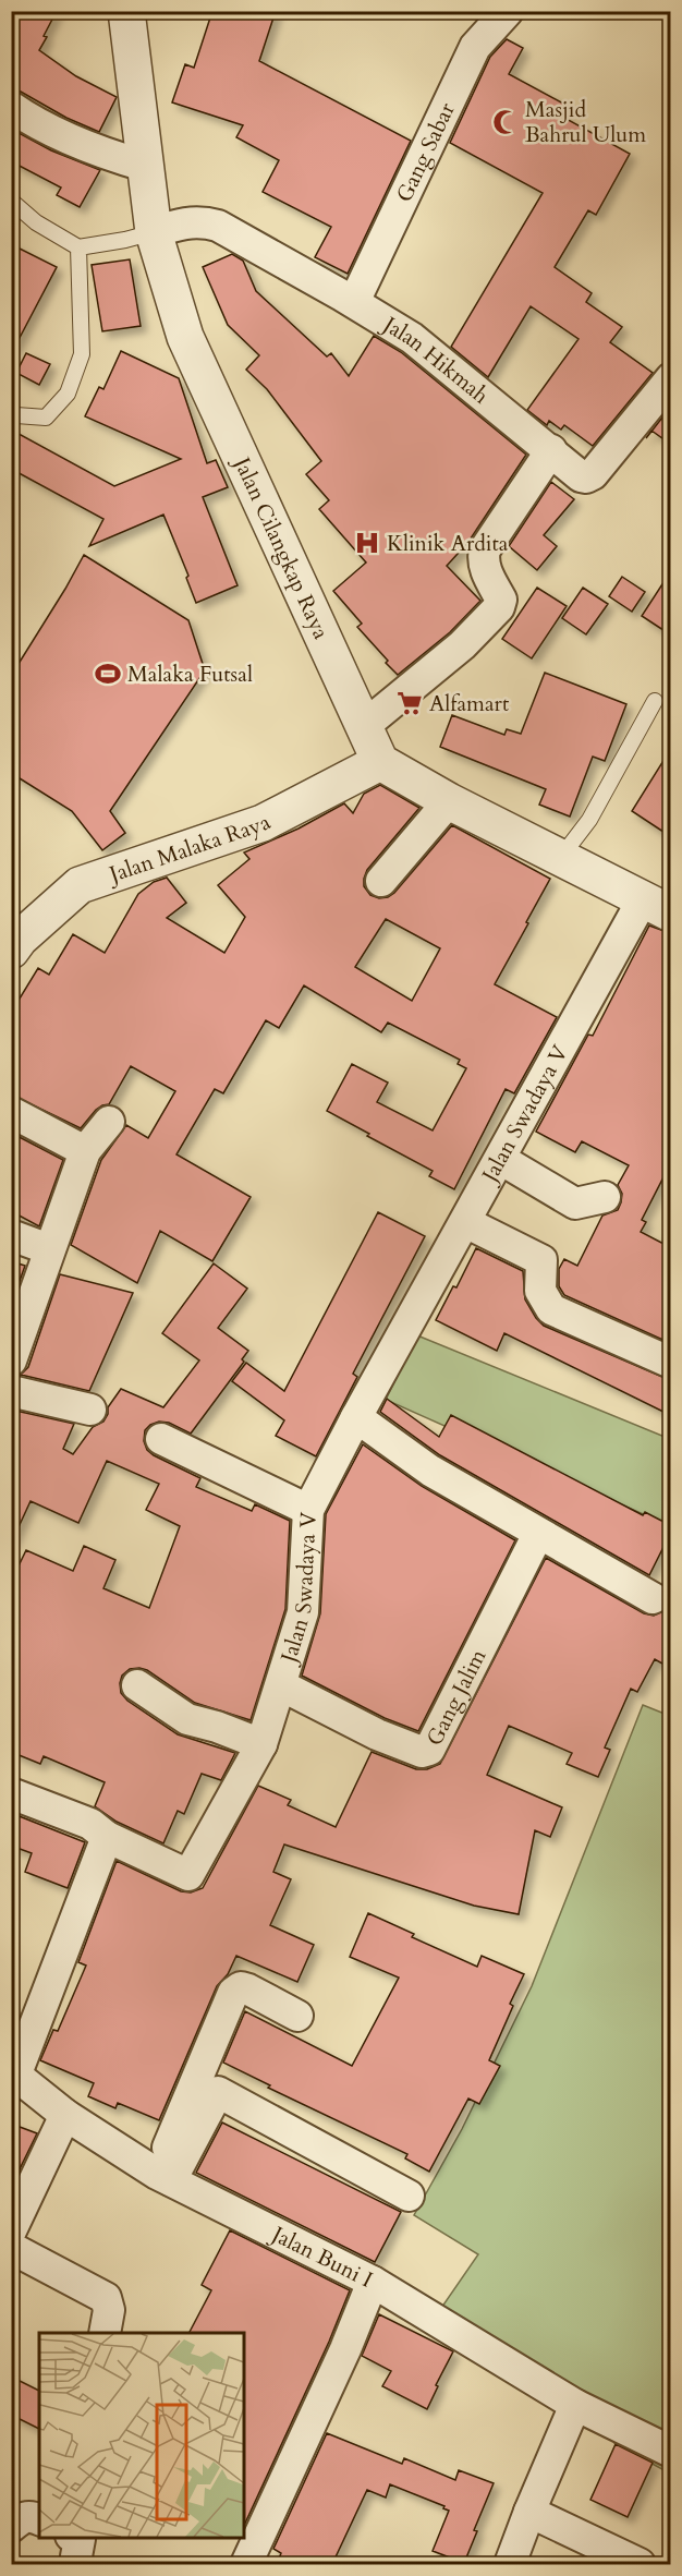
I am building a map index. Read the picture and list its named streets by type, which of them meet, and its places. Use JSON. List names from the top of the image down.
{
  "streets": {
    "street": [
      "Gang Sabar",
      "Jalan Hikmah",
      "Jalan Cilangkap Raya",
      "Jalan Malaka Raya",
      "Jalan Swadaya V",
      "Gang Jalim",
      "Jalan Buni I"
    ]
  },
  "crossings": [
    ["Gang Sabar", "Jalan Hikmah"],
    ["Jalan Hikmah", "Jalan Cilangkap Raya"],
    ["Jalan Cilangkap Raya", "Jalan Malaka Raya"],
    ["Jalan Swadaya V", "Gang Jalim"]
  ],
  "places": {
    "mosque": ["Masjid Bahrul Ulum"],
    "hospital": ["Klinik Ardita"],
    "sports": ["Malaka Futsal"],
    "supermarket": ["Alfamart"]
  }
}
